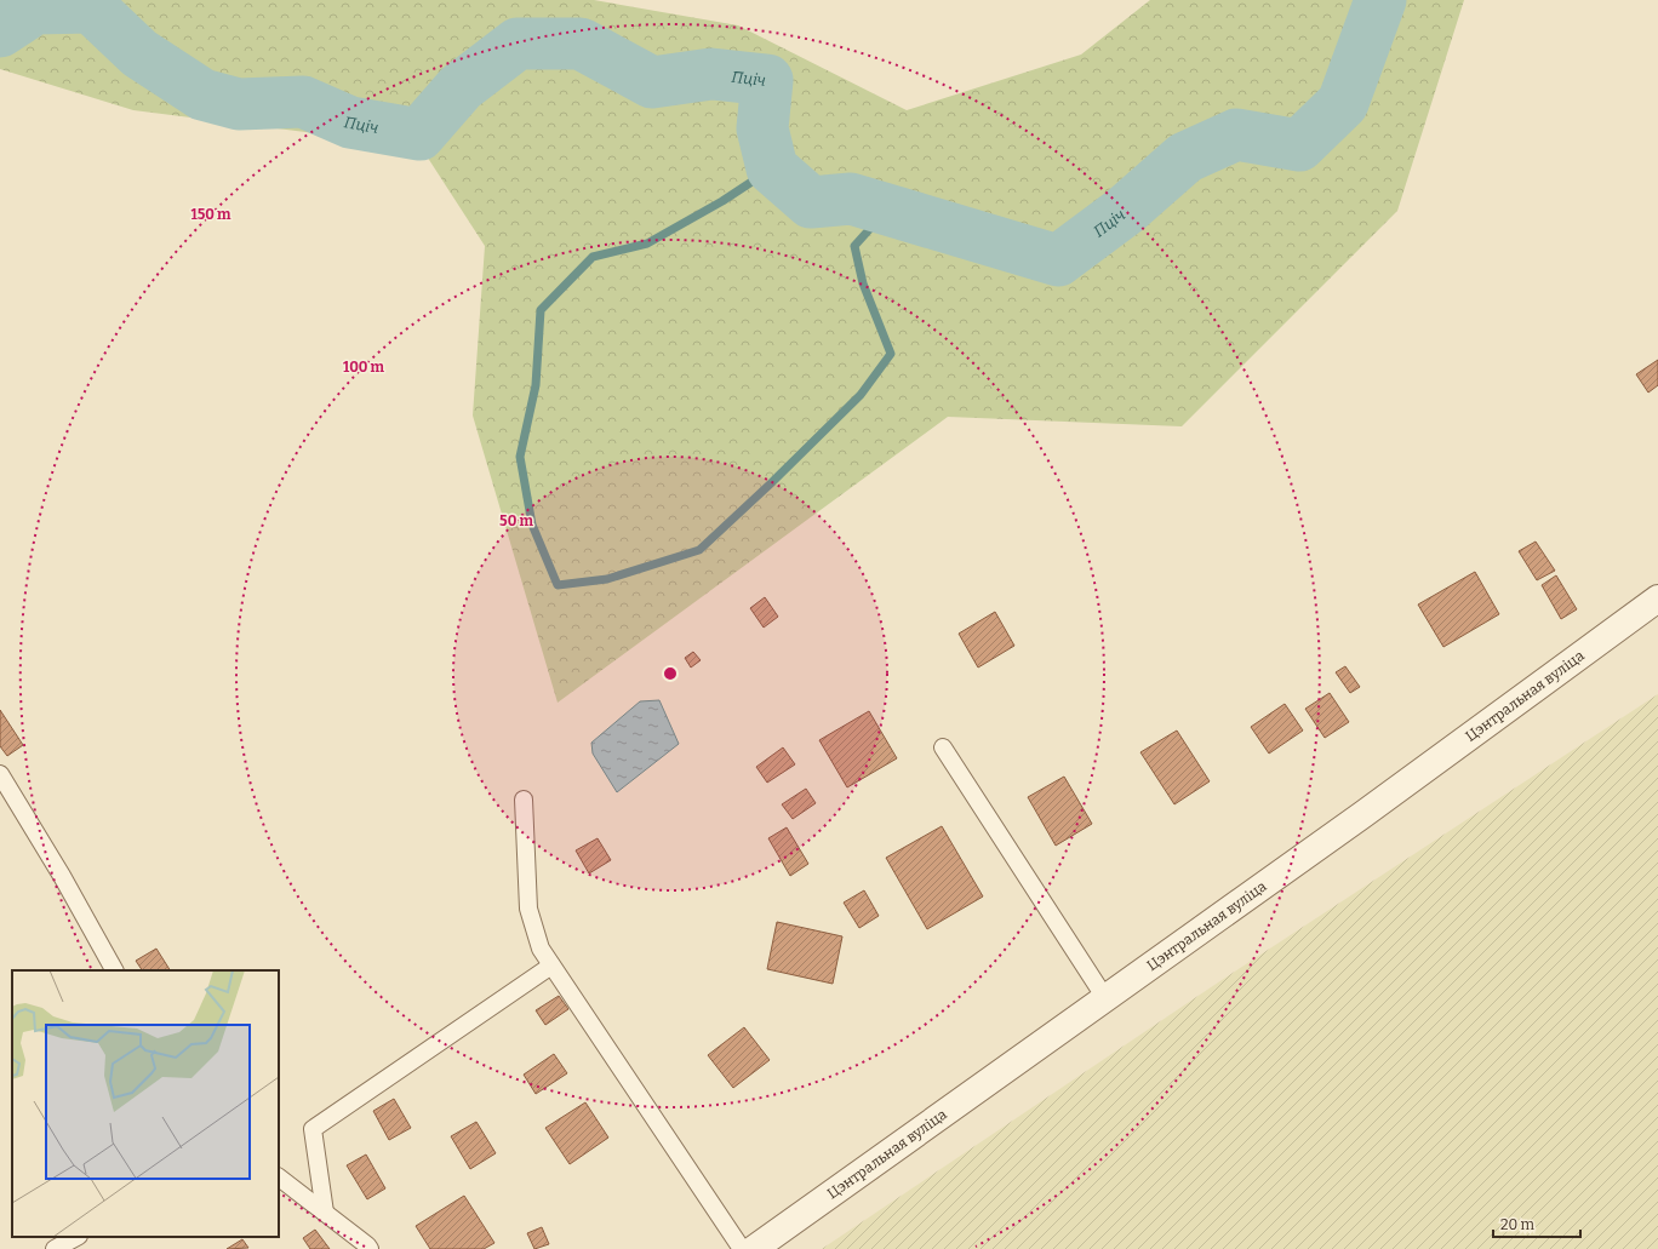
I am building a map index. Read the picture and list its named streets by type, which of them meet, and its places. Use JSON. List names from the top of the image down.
{
  "streets": {
    "street": ["Цэнтральная вуліца"]
  },
  "water": ["Пціч"],
  "scale_bar": "20 m",
  "rings": ["150 m", "100 m", "50 m"]
}
